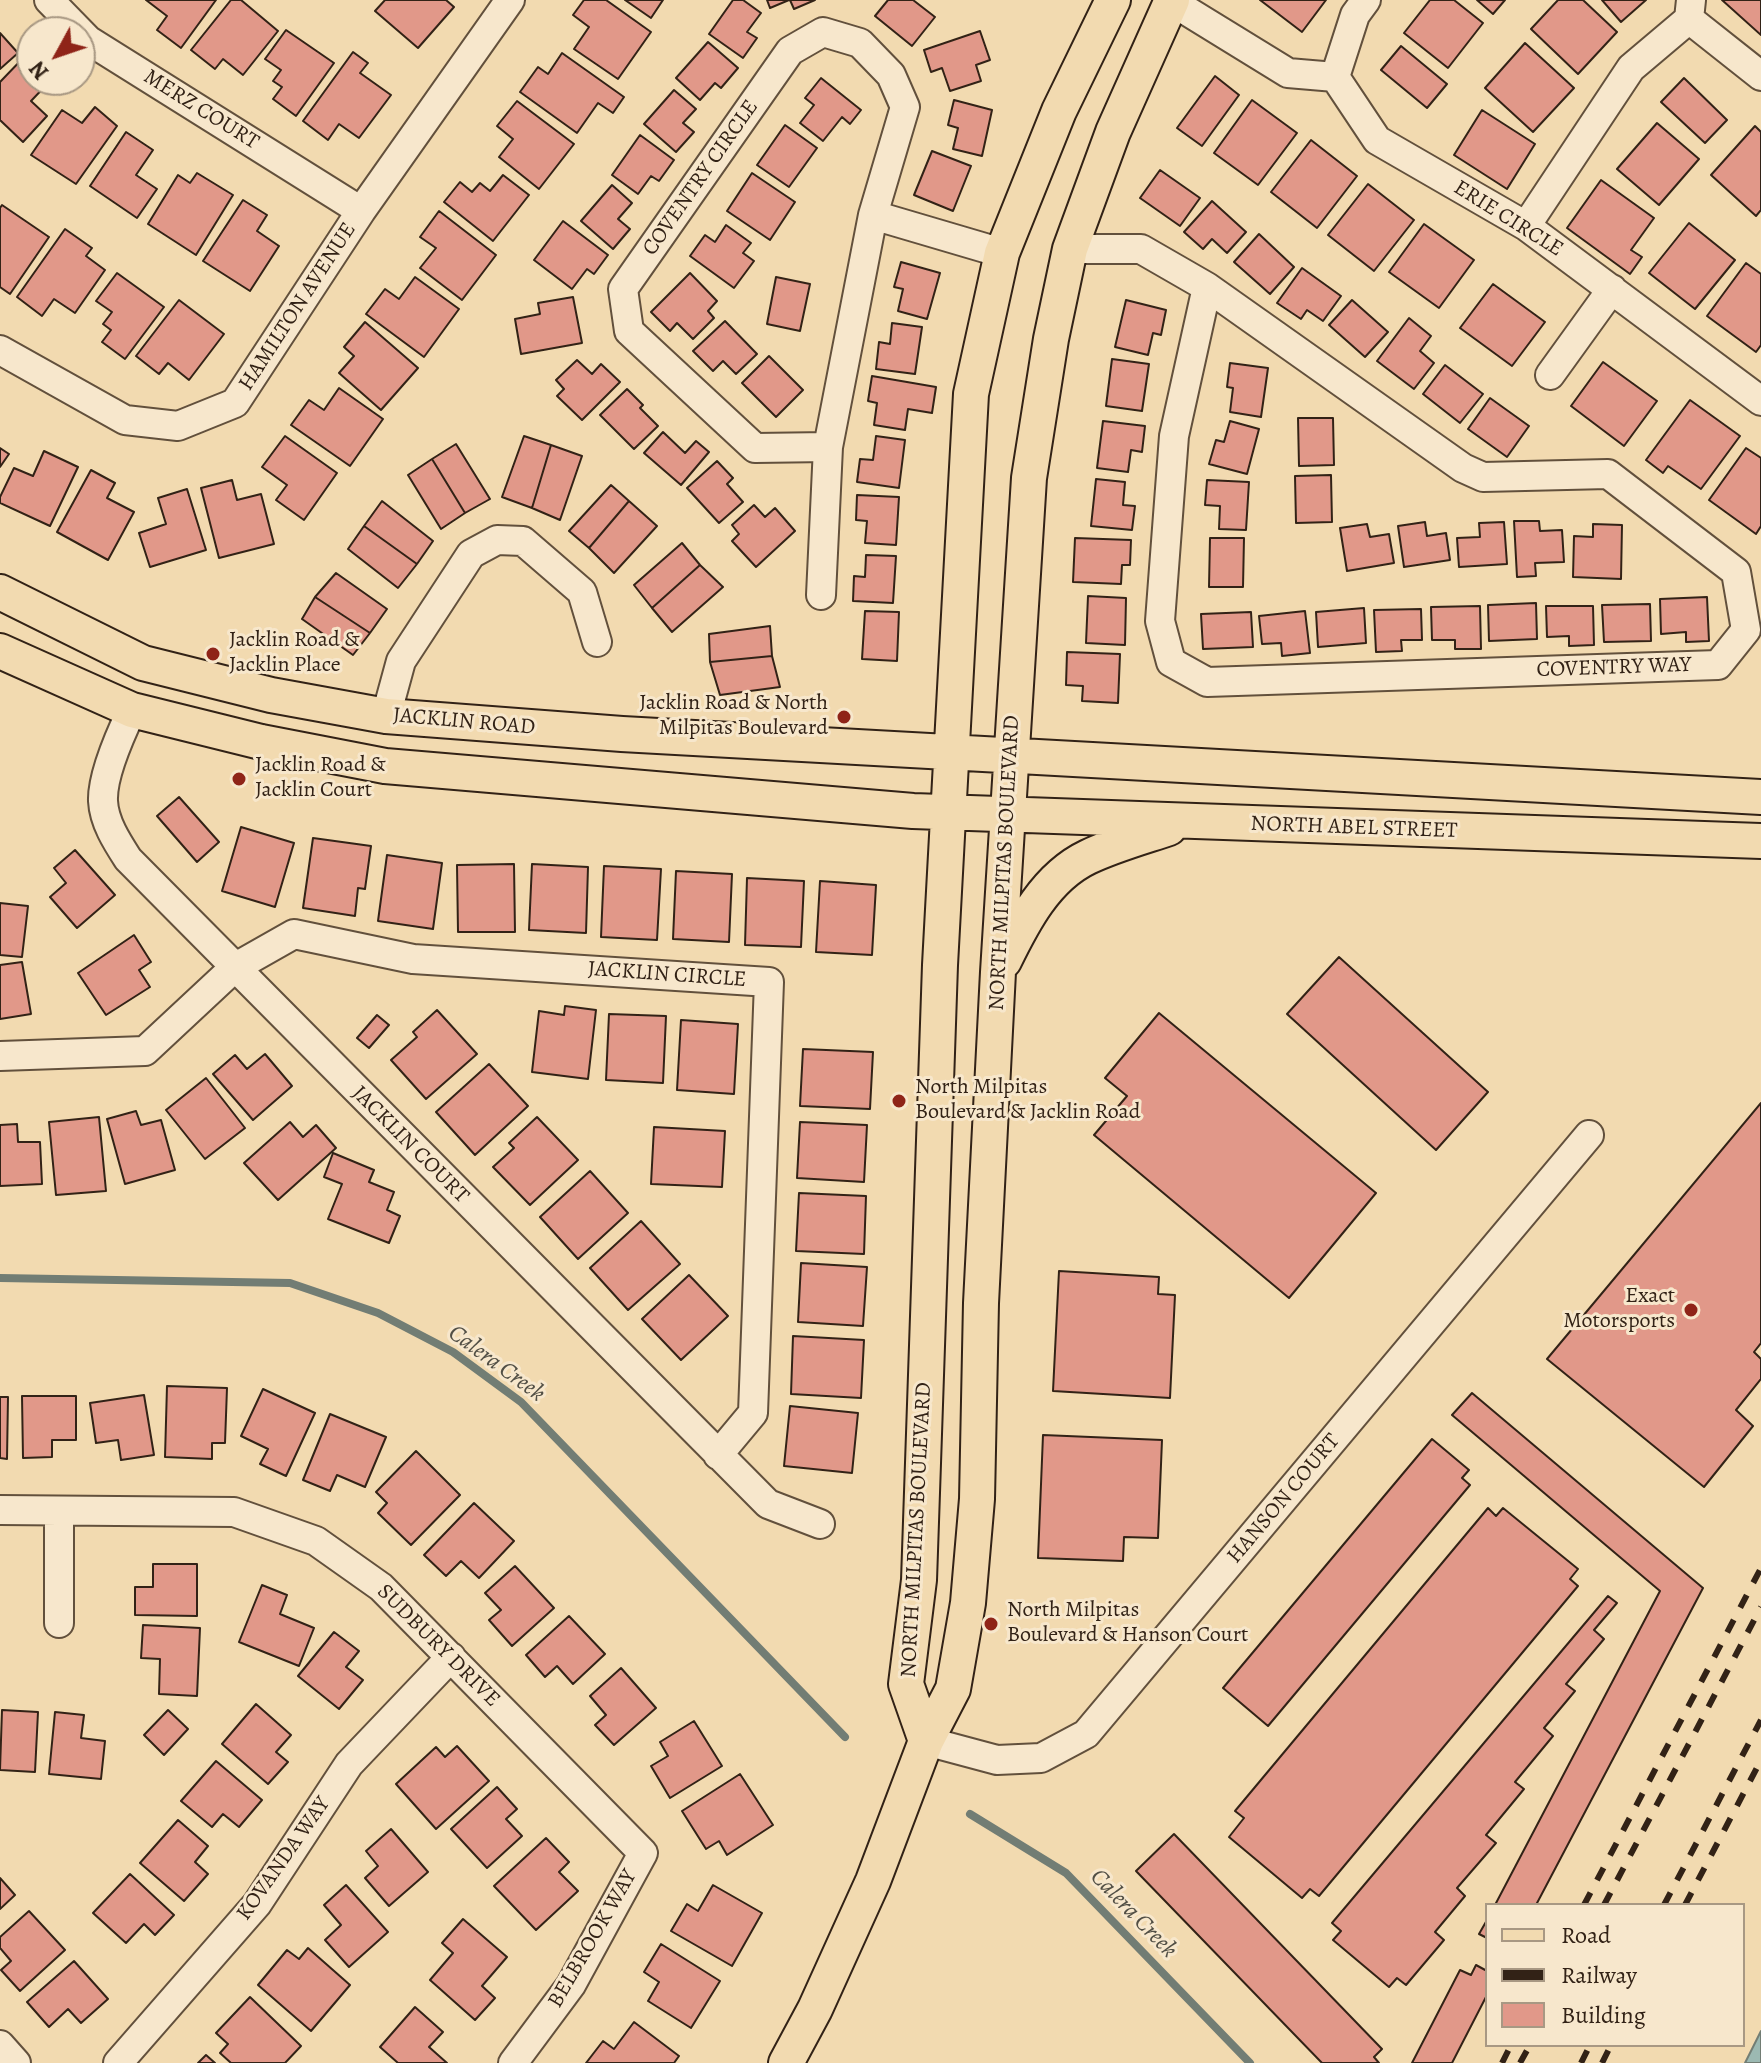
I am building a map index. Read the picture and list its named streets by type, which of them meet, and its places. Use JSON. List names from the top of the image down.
{
  "streets": {
    "main road": ["JACKLIN ROAD", "NORTH ABEL STREET", "NORTH MILPITAS BOULEVARD"],
    "street": [
      "MERZ COURT",
      "COVENTRY CIRCLE",
      "ERIE CIRCLE",
      "HAMILTON AVENUE",
      "COVENTRY WAY",
      "JACKLIN CIRCLE",
      "JACKLIN COURT",
      "HANSON COURT",
      "SUDBURY DRIVE",
      "KOVANDA WAY",
      "BELBROOK WAY"
    ]
  },
  "crossings": [
    ["MERZ COURT", "HAMILTON AVENUE"],
    ["COVENTRY WAY", "NORTH MILPITAS BOULEVARD"],
    ["JACKLIN ROAD", "NORTH MILPITAS BOULEVARD"],
    ["NORTH ABEL STREET", "NORTH MILPITAS BOULEVARD"],
    ["NORTH MILPITAS BOULEVARD", "HANSON COURT"],
    ["JACKLIN CIRCLE", "JACKLIN COURT"],
    ["SUDBURY DRIVE", "KOVANDA WAY"],
    ["SUDBURY DRIVE", "BELBROOK WAY"]
  ],
  "water": ["Calera Creek"],
  "places": [
    "Jacklin Road & Jacklin Place",
    "Jacklin Road & North Milpitas Boulevard",
    "Jacklin Road & Jacklin Court",
    "North Milpitas Boulevard & Jacklin Road",
    "Exact Motorsports",
    "North Milpitas Boulevard & Hanson Court"
  ],
  "legend": ["Road", "Railway", "Building"],
  "north": "bottom left"
}
